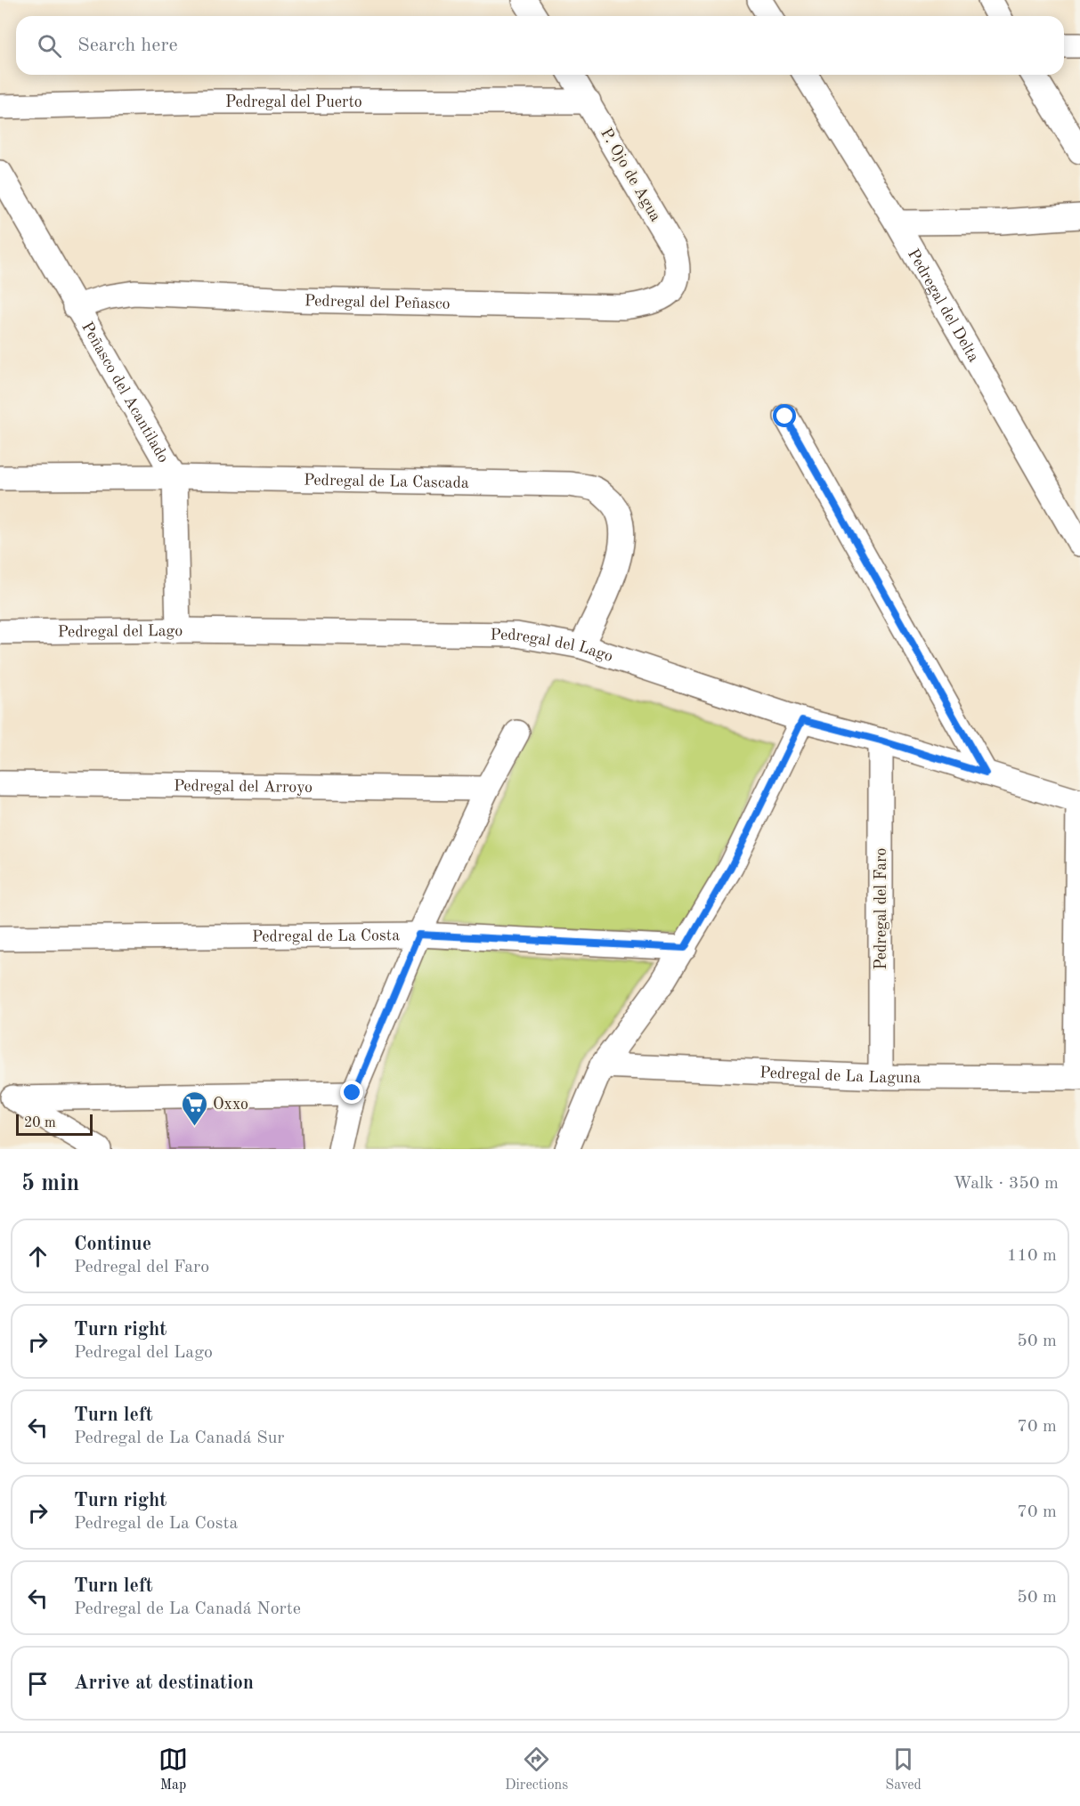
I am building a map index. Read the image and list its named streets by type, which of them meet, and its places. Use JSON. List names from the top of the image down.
{
  "streets": {
    "street": [
      "Pedregal del Puerto",
      "P. Ojo de Agua",
      "Pedregal del Peñasco",
      "Pedregal del Delta",
      "Peñasco del Acantilado",
      "Pedregal de La Cascada",
      "Pedregal del Lago",
      "Pedregal del Arroyo",
      "Pedregal del Faro",
      "Pedregal de La Costa",
      "Pedregal de La Laguna"
    ]
  },
  "crossings": [
    ["Pedregal del Puerto", "P. Ojo de Agua"],
    ["P. Ojo de Agua", "Pedregal del Peñasco"],
    ["Pedregal del Peñasco", "Peñasco del Acantilado"],
    ["Peñasco del Acantilado", "Pedregal de La Cascada"],
    ["Peñasco del Acantilado", "Pedregal del Lago"],
    ["Pedregal de La Cascada", "Pedregal del Lago"],
    ["Pedregal del Lago", "Pedregal del Faro"],
    ["Pedregal del Faro", "Pedregal de La Laguna"]
  ],
  "places": {
    "supermarket": ["Oxxo"]
  },
  "scale_bar": "20 m",
  "page": {
    "search": "Search here",
    "scale": "20 m",
    "heading": ["5 min", "Walk · 350 m"],
    "list": [
      ["Continue", "Pedregal del Faro", "110 m"],
      ["Turn right", "Pedregal del Lago", "50 m"],
      ["Turn left", "Pedregal de La Canadá Sur", "70 m"],
      ["Turn right", "Pedregal de La Costa", "70 m"],
      ["Turn left", "Pedregal de La Canadá Norte", "50 m"],
      "Arrive at destination"
    ],
    "nav": ["Map", "Directions", "Saved"]
  }
}
